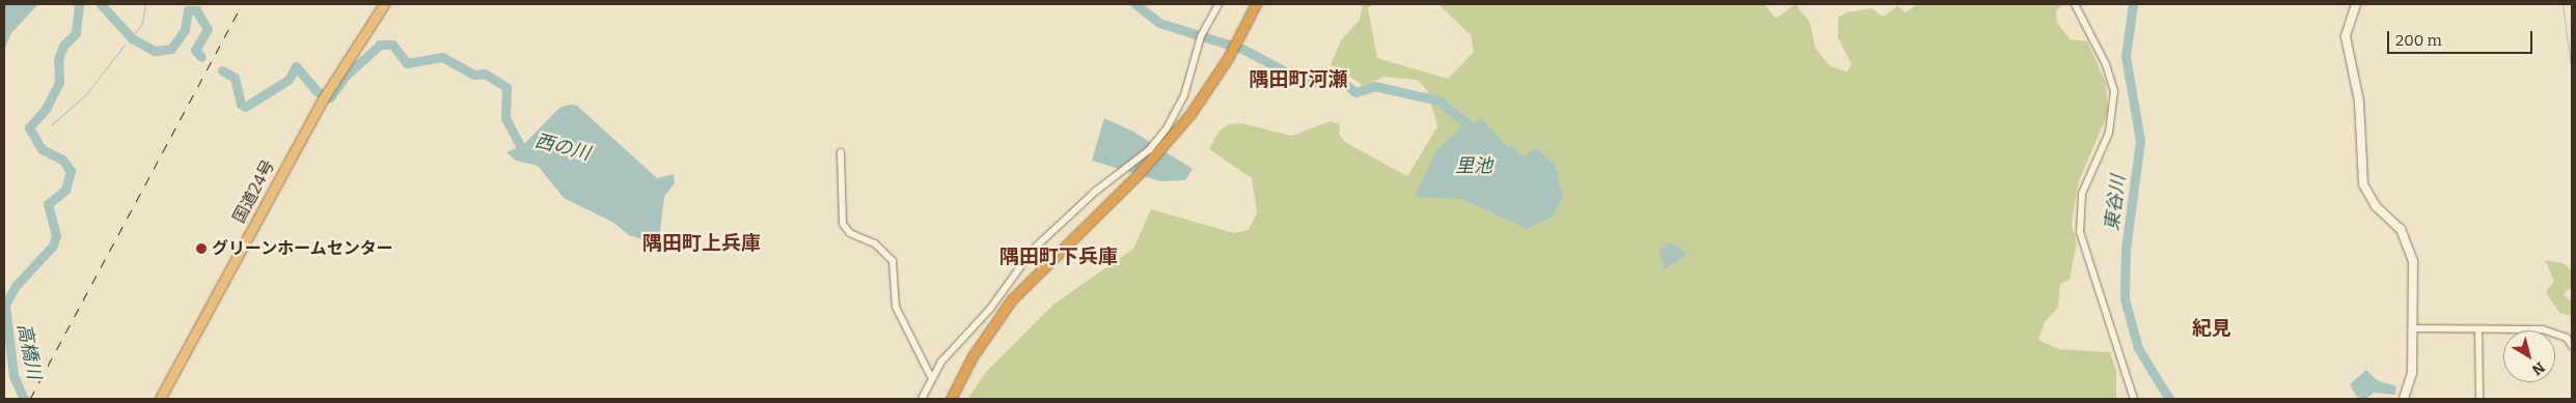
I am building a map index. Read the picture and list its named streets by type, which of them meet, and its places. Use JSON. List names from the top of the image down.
{
  "streets": {
    "highway": ["国道24号"]
  },
  "districts": [
    "隅田町河瀬",
    "隅田町上兵庫",
    "隅田町下兵庫",
    "紀見"
  ],
  "water": [
    "西の川",
    "里池",
    "東谷川",
    "高橋川"
  ],
  "places": ["グリーンホームセンター"],
  "scale_bar": "200 m",
  "north": "bottom right"
}
